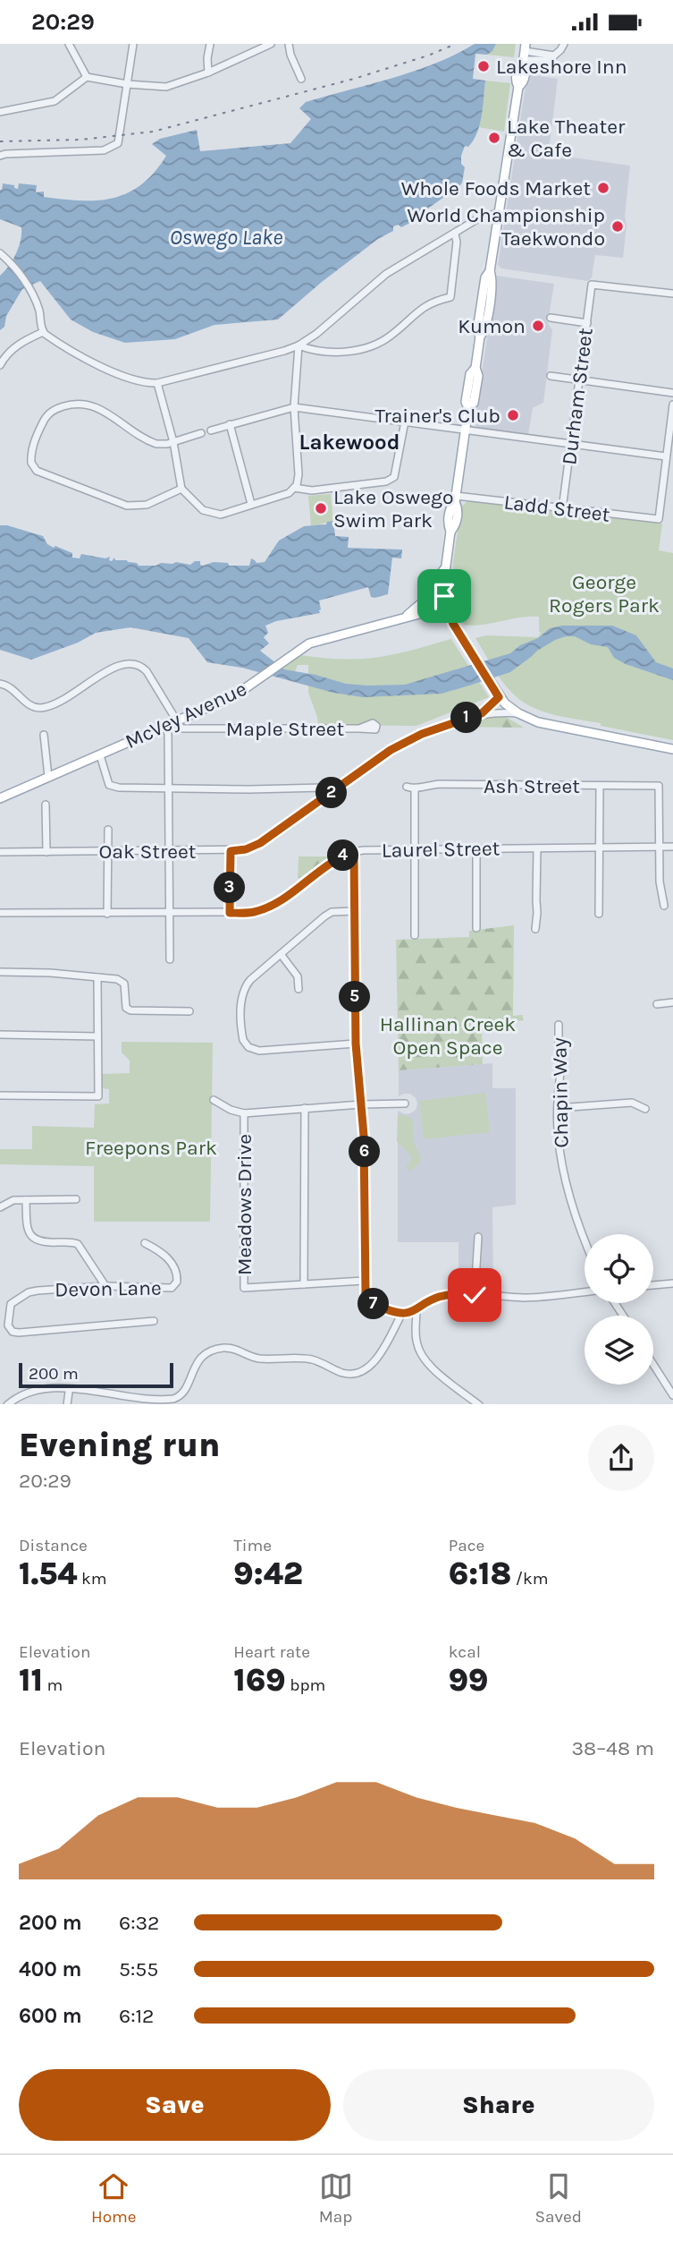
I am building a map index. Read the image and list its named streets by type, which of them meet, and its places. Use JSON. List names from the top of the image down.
{
  "streets": {
    "main road": ["McVey Avenue"],
    "street": [
      "Durham Street",
      "Ladd Street",
      "Maple Street",
      "Ash Street",
      "Laurel Street",
      "Oak Street",
      "Chapin Way",
      "Meadows Drive",
      "Devon Lane"
    ]
  },
  "crossings": [
    ["Durham Street", "Ladd Street"],
    ["McVey Avenue", "Maple Street"],
    ["Ash Street", "Laurel Street"]
  ],
  "districts": ["Lakewood"],
  "water": ["Oswego Lake"],
  "parks": ["George Rogers Park", "Hallinan Creek Open Space", "Freepons Park"],
  "places": [
    "Lakeshore Inn",
    "Lake Theater & Cafe",
    "Whole Foods Market",
    "World Championship Taekwondo",
    "Kumon",
    "Trainer's Club",
    "Lake Oswego Swim Park"
  ],
  "scale_bar": "200 m",
  "page": {
    "status": "20:29",
    "pins": [
      "1",
      "2",
      "4",
      "3",
      "5",
      "6",
      "7"
    ],
    "scale": "200 m",
    "heading": ["Evening run", "20:29"],
    "stats": [
      ["Distance", "1.54 km"],
      ["Time", "9:42"],
      ["Pace", "6:18 /km"],
      ["Elevation", "11 m"],
      ["Heart rate", "169 bpm"],
      ["kcal", "99"]
    ],
    "chart": ["Elevation", "38–48 m"],
    "list": [
      {
        "name": "200 m",
        "note": "6:32"
      },
      {
        "name": "400 m",
        "note": "5:55"
      },
      {
        "name": "600 m",
        "note": "6:12"
      }
    ],
    "buttons": ["Save", "Share"],
    "tabs": ["Home", "Map", "Saved"]
  }
}
